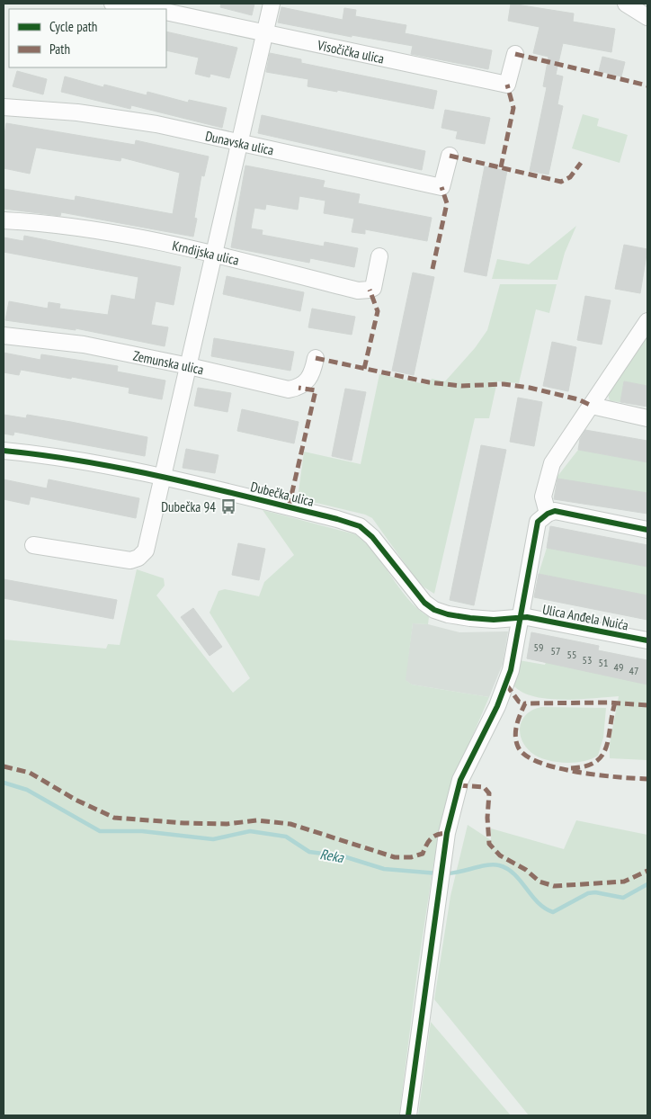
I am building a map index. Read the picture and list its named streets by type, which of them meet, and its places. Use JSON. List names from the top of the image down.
{
  "streets": {
    "street": [
      "Visočička ulica",
      "Dunavska ulica",
      "Krndijska ulica",
      "Zemunska ulica",
      "Dubečka ulica",
      "Ulica Anđela Nuića"
    ]
  },
  "crossings": [
    ["Dubečka ulica", "Ulica Anđela Nuića"]
  ],
  "water": ["Reka"],
  "places": {
    "bus stop": ["Dubečka 94"]
  },
  "house_numbers": [
    "59",
    "57",
    "55",
    "53",
    "51",
    "49",
    "47"
  ],
  "legend": ["Cycle path", "Path"]
}
